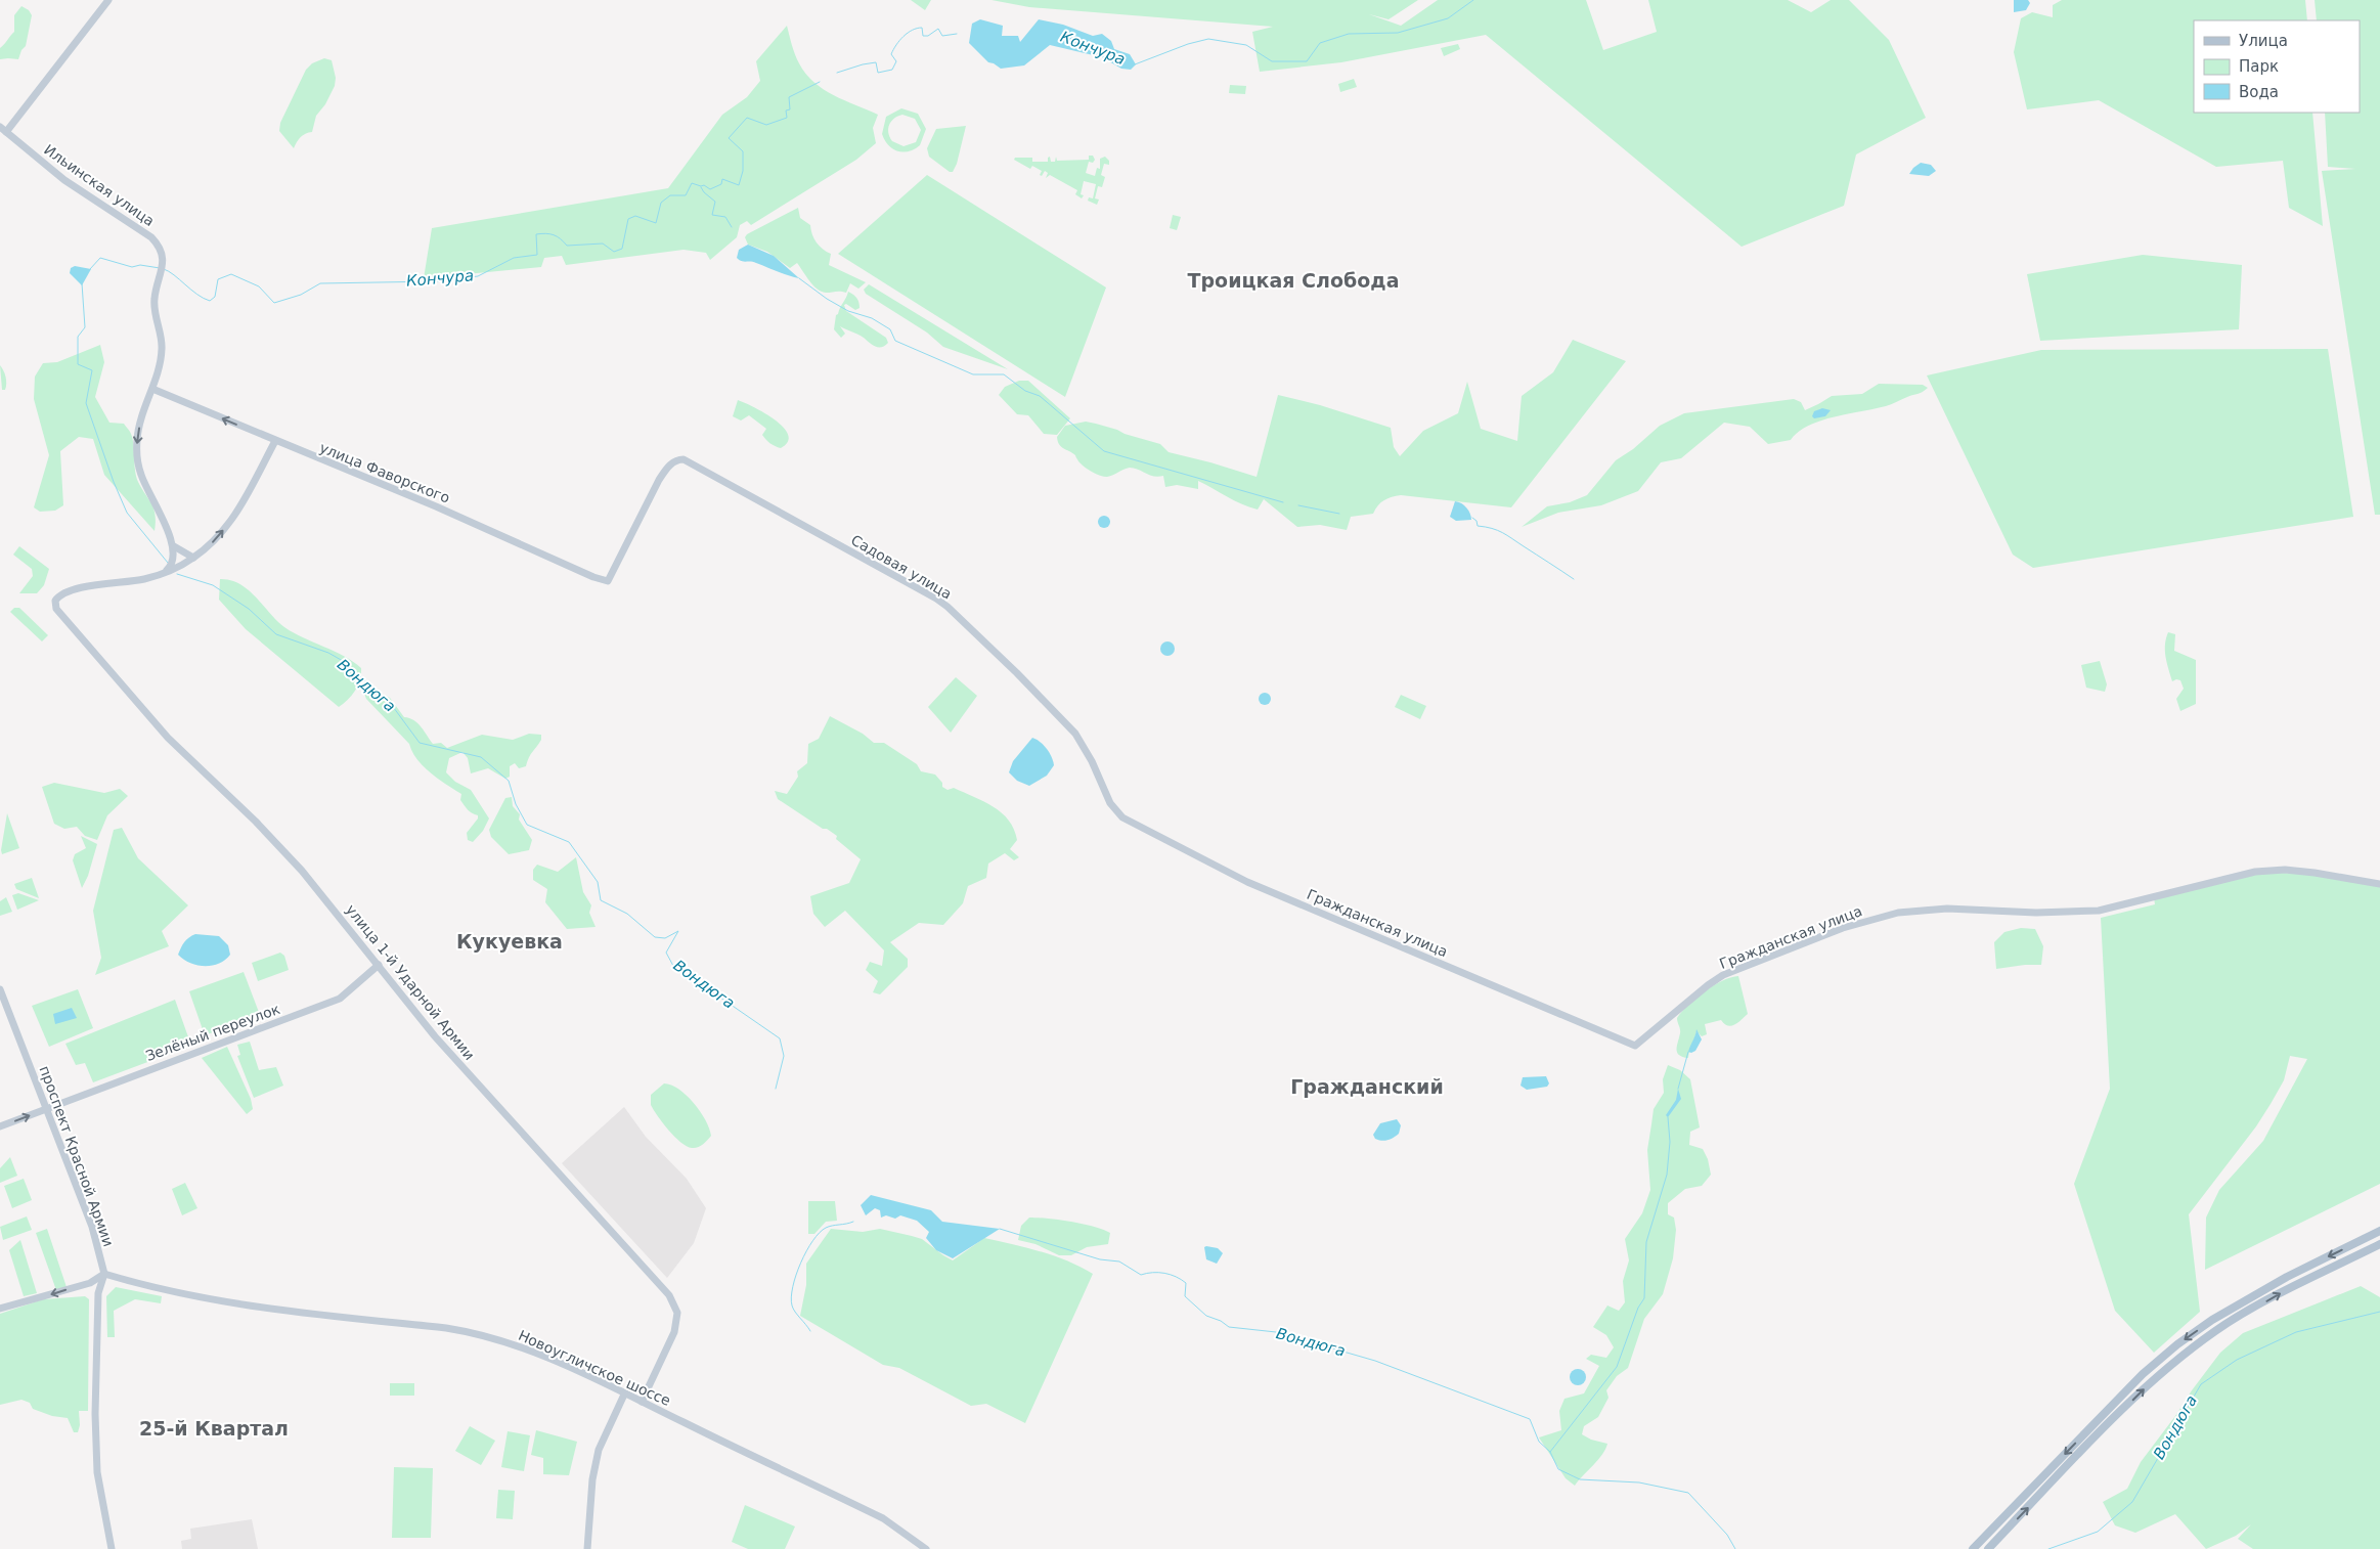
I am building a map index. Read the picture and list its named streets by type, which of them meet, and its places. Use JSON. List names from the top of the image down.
{
  "streets": {
    "street": [
      "Ильинская улица",
      "улица Фаворского",
      "Садовая улица",
      "Гражданская улица",
      "улица 1-й Ударной Армии",
      "Зелёный переулок",
      "проспект Красной Армии",
      "Новоугличское шоссе"
    ]
  },
  "crossings": [
    ["Ильинская улица", "улица Фаворского"],
    ["улица Фаворского", "Садовая улица"],
    ["Садовая улица", "Гражданская улица"],
    ["улица 1-й Ударной Армии", "Зелёный переулок"],
    ["улица 1-й Ударной Армии", "Новоугличское шоссе"],
    ["Зелёный переулок", "проспект Красной Армии"],
    ["проспект Красной Армии", "Новоугличское шоссе"]
  ],
  "districts": [
    "Троицкая Слобода",
    "Кукуевка",
    "Гражданский",
    "25-й Квартал"
  ],
  "water": ["Кончура", "Вондюга"],
  "legend": ["Улица", "Парк", "Вода"]
}
